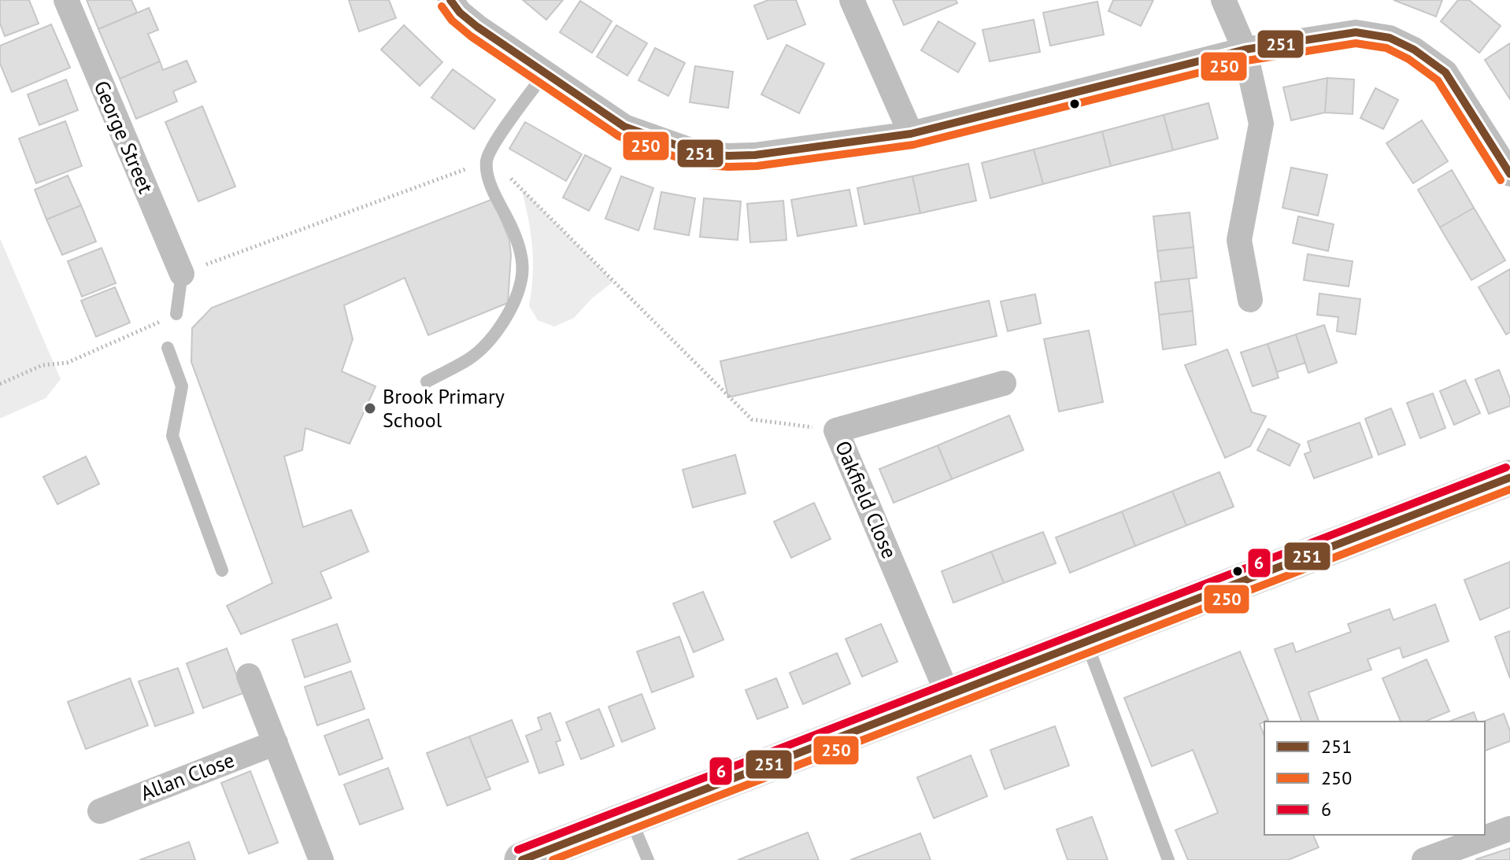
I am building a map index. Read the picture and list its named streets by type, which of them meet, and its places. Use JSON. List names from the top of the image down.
{
  "streets": {
    "street": ["George Street", "Oakfield Close", "Allan Close"]
  },
  "places": ["Brook Primary School"],
  "lines": ["transit line 251", "transit line 250", "transit line 6"],
  "legend": ["251", "250", "6"]
}
